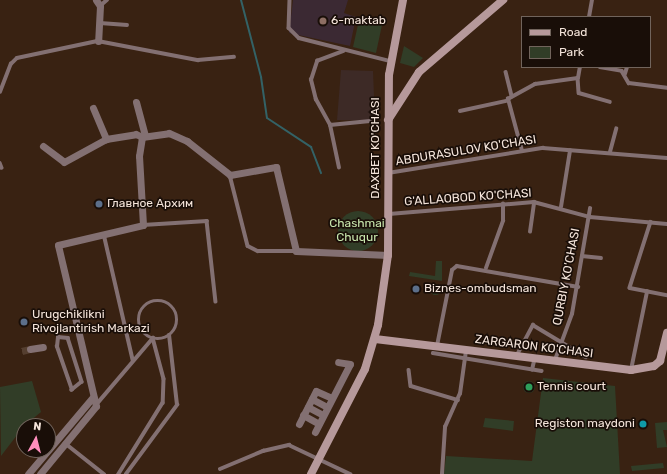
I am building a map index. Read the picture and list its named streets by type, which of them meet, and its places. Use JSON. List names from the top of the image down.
{
  "streets": {
    "main road": ["DAXBET KO'CHASI", "ZARGARON KO'CHASI"],
    "lane": ["ABDURASULOV KO'CHASI", "G'ALLAOBOD KO'CHASI", "QURBIY KO'CHASI"]
  },
  "crossings": [
    ["DAXBET KO'CHASI", "ABDURASULOV KO'CHASI"],
    ["DAXBET KO'CHASI", "G'ALLAOBOD KO'CHASI"],
    ["DAXBET KO'CHASI", "ZARGARON KO'CHASI"],
    ["G'ALLAOBOD KO'CHASI", "QURBIY KO'CHASI"],
    ["QURBIY KO'CHASI", "ZARGARON KO'CHASI"]
  ],
  "parks": ["Chashmai Chuqur"],
  "places": [
    "6-maktab",
    "Главное Архим",
    "Biznes-ombudsman",
    "Urugchiklikni Rivojlantirish Markazi",
    "Tennis court",
    "Registon maydoni"
  ],
  "legend": ["Road", "Park"],
  "north": "top"
}
